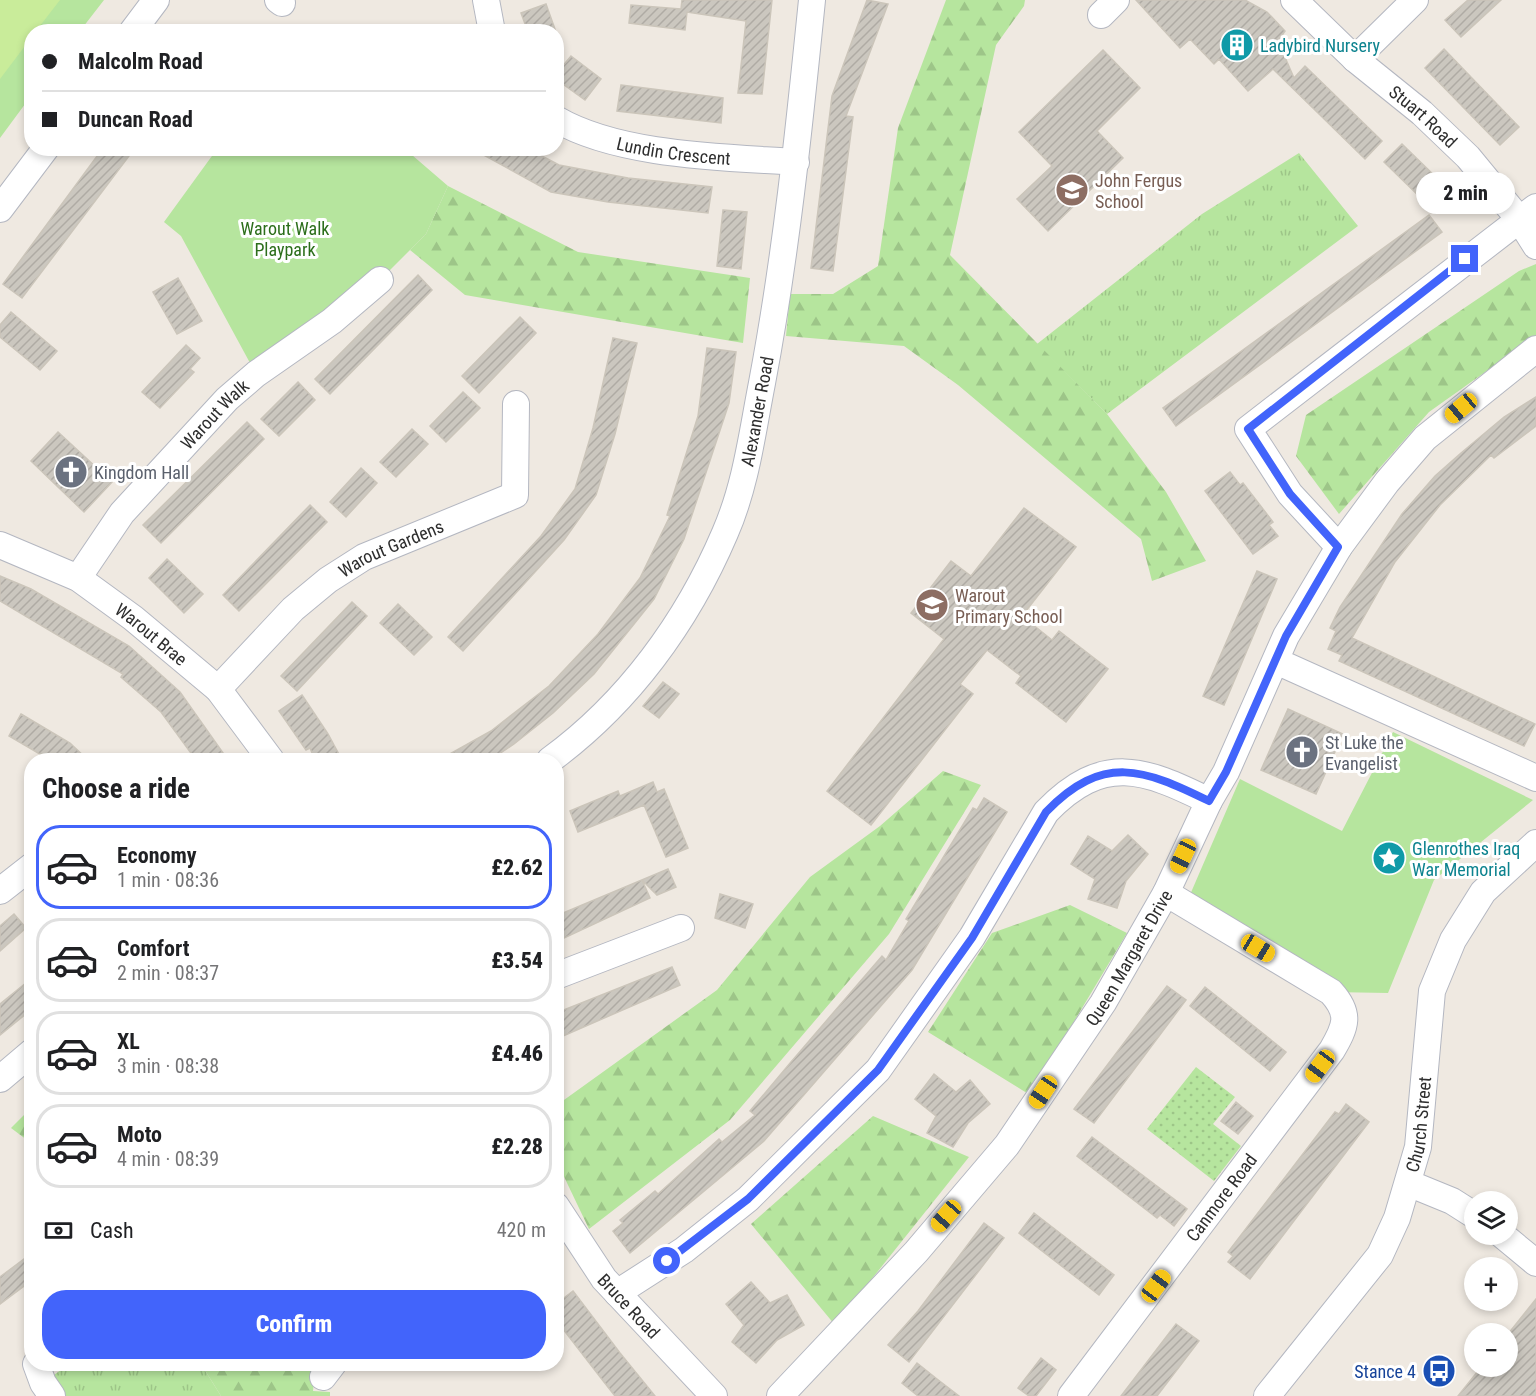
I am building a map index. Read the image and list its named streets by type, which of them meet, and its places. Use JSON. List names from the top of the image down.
{
  "streets": {
    "street": [
      "Stuart Road",
      "Lundin Crescent",
      "Alexander Road",
      "Warout Walk",
      "Warout Gardens",
      "Warout Brae",
      "Queen Margaret Drive",
      "Church Street",
      "Canmore Road",
      "Bruce Road"
    ]
  },
  "crossings": [
    ["Lundin Crescent", "Alexander Road"],
    ["Warout Walk", "Warout Brae"],
    ["Warout Gardens", "Warout Brae"],
    ["Queen Margaret Drive", "Canmore Road"]
  ],
  "parks": ["Warout Walk Playpark"],
  "places": {
    "building": ["Ladybird Nursery"],
    "school or university": ["John Fergus School", "Warout Primary School"],
    "church": ["Kingdom Hall", "St Luke the Evangelist"],
    "place": ["Glenrothes Iraq War Memorial"],
    "bus stop": ["Stance 4"]
  },
  "page": {
    "banner": ["Malcolm Road", "Duncan Road"],
    "bubble": "2 min",
    "heading": "Choose a ride",
    "list": [
      {
        "name": "Economy",
        "note": "1 min · 08:36",
        "value": "£2.62"
      },
      {
        "name": "Comfort",
        "note": "2 min · 08:37",
        "value": "£3.54"
      },
      {
        "name": "XL",
        "note": "3 min · 08:38",
        "value": "£4.46"
      },
      {
        "name": "Moto",
        "note": "4 min · 08:39",
        "value": "£2.28"
      }
    ],
    "map_buttons": ["+", "−"],
    "pay": ["Cash", "420 m"],
    "buttons": "Confirm"
  }
}
